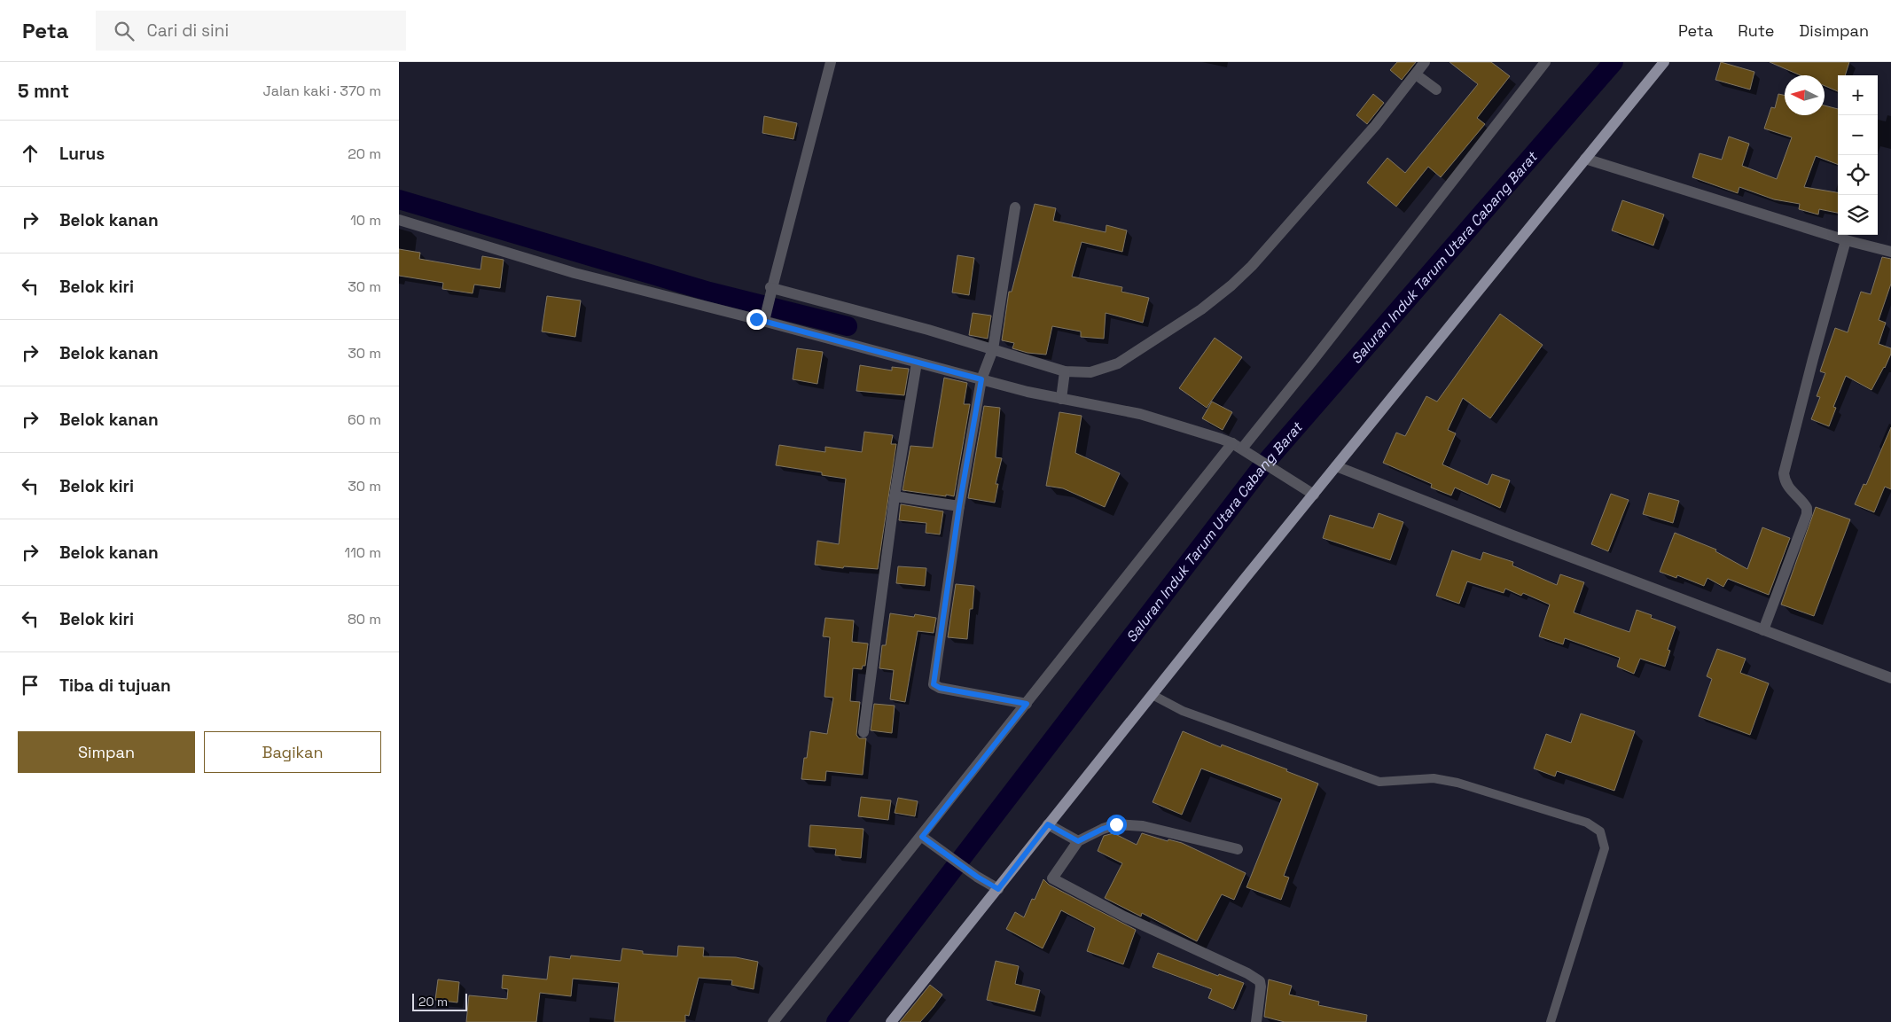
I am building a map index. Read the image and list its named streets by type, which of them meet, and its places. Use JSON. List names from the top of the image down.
{
  "water": ["Saluran Induk Tarum Utara Cabang Barat"],
  "scale_bar": "20 m",
  "north": "left",
  "page": {
    "header": "Peta",
    "search": "Cari di sini",
    "nav": ["Peta", "Rute", "Disimpan"],
    "heading": ["5 mnt", "Jalan kaki · 370 m"],
    "map_buttons": ["+", "−"],
    "list": [
      ["Lurus", "20 m"],
      ["Belok kanan", "10 m"],
      ["Belok kiri", "30 m"],
      ["Belok kanan", "30 m"],
      ["Belok kanan", "60 m"],
      ["Belok kiri", "30 m"],
      ["Belok kanan", "110 m"],
      ["Belok kiri", "80 m"],
      "Tiba di tujuan"
    ],
    "buttons": ["Simpan", "Bagikan"],
    "scale": "20 m"
  }
}
